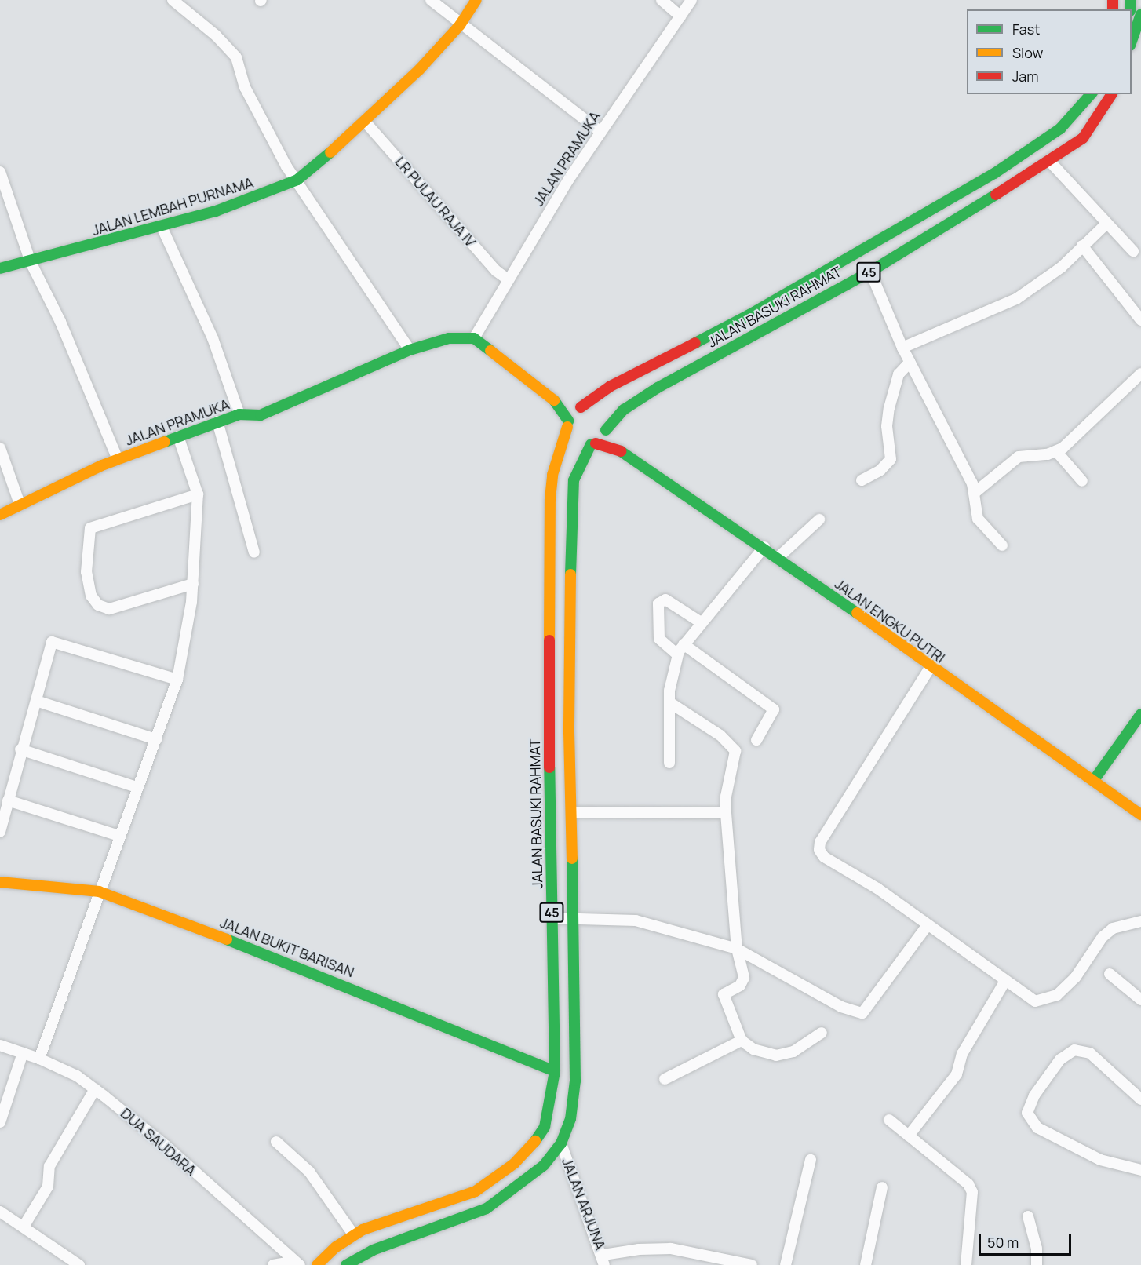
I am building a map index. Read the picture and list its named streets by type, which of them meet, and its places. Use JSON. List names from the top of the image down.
{
  "streets": {
    "main road": [
      "JALAN PRAMUKA",
      "JALAN LEMBAH PURNAMA",
      "45",
      "JALAN BASUKI RAHMAT",
      "JALAN ENGKU PUTRI",
      "JALAN BUKIT BARISAN"
    ],
    "street": ["LR PULAU RAJA IV", "DUA SAUDARA", "JALAN ARJUNA"]
  },
  "crossings": [
    ["JALAN PRAMUKA", "LR PULAU RAJA IV"],
    ["LR PULAU RAJA IV", "JALAN LEMBAH PURNAMA"],
    ["JALAN BASUKI RAHMAT", "JALAN BUKIT BARISAN"],
    ["JALAN BASUKI RAHMAT", "JALAN ARJUNA"]
  ],
  "legend": ["Fast", "Slow", "Jam"],
  "scale_bar": "50 m"
}
